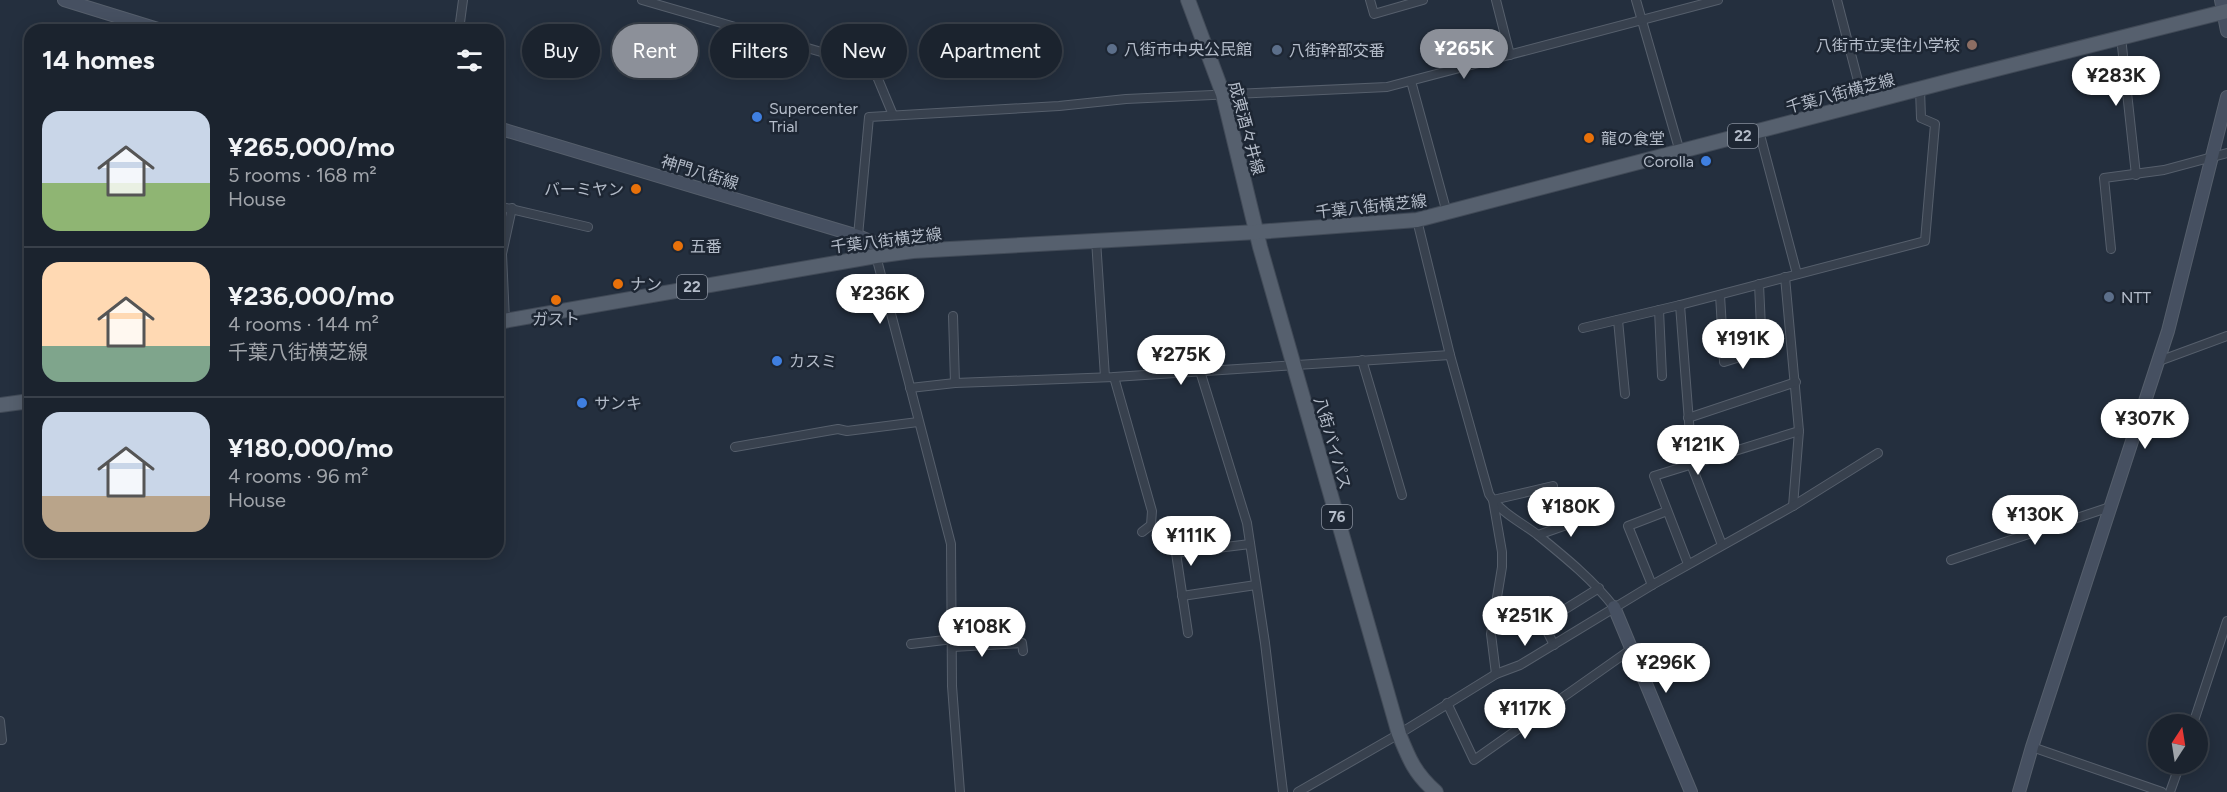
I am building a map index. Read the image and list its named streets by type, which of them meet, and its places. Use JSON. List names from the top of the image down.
{
  "streets": {
    "main road": [
      "千葉八街横芝線",
      "成東酒々井線",
      "22",
      "八街バイパス",
      "76"
    ],
    "street": ["神門八街線"]
  },
  "crossings": [
    ["千葉八街横芝線", "成東酒々井線"],
    ["千葉八街横芝線", "神門八街線"],
    ["千葉八街横芝線", "八街バイパス"],
    ["成東酒々井線", "八街バイパス"]
  ],
  "places": [
    "八街市立実住小学校",
    "八街市中央公民館",
    "八街幹部交番",
    "Supercenter Trial",
    "龍の食堂",
    "Corolla",
    "バーミヤン",
    "五番",
    "ナン",
    "NTT",
    "ガスト",
    "カスミ",
    "サンキ"
  ],
  "north": "top",
  "page": {
    "chip": [
      "Buy",
      "Rent",
      "Filters",
      "New",
      "Apartment"
    ],
    "heading": "14 homes",
    "price": [
      "¥265K",
      "¥283K",
      "¥236K",
      "¥191K",
      "¥275K",
      "¥307K",
      "¥121K",
      "¥180K",
      "¥130K",
      "¥111K",
      "¥251K",
      "¥108K",
      "¥296K",
      "¥117K"
    ],
    "list": [
      {
        "name": "¥265,000/mo",
        "note": "5 rooms · 168 m² · House"
      },
      {
        "name": "¥236,000/mo",
        "note": "4 rooms · 144 m² · 千葉八街横芝線"
      },
      {
        "name": "¥180,000/mo",
        "note": "4 rooms · 96 m² · House"
      }
    ]
  }
}
